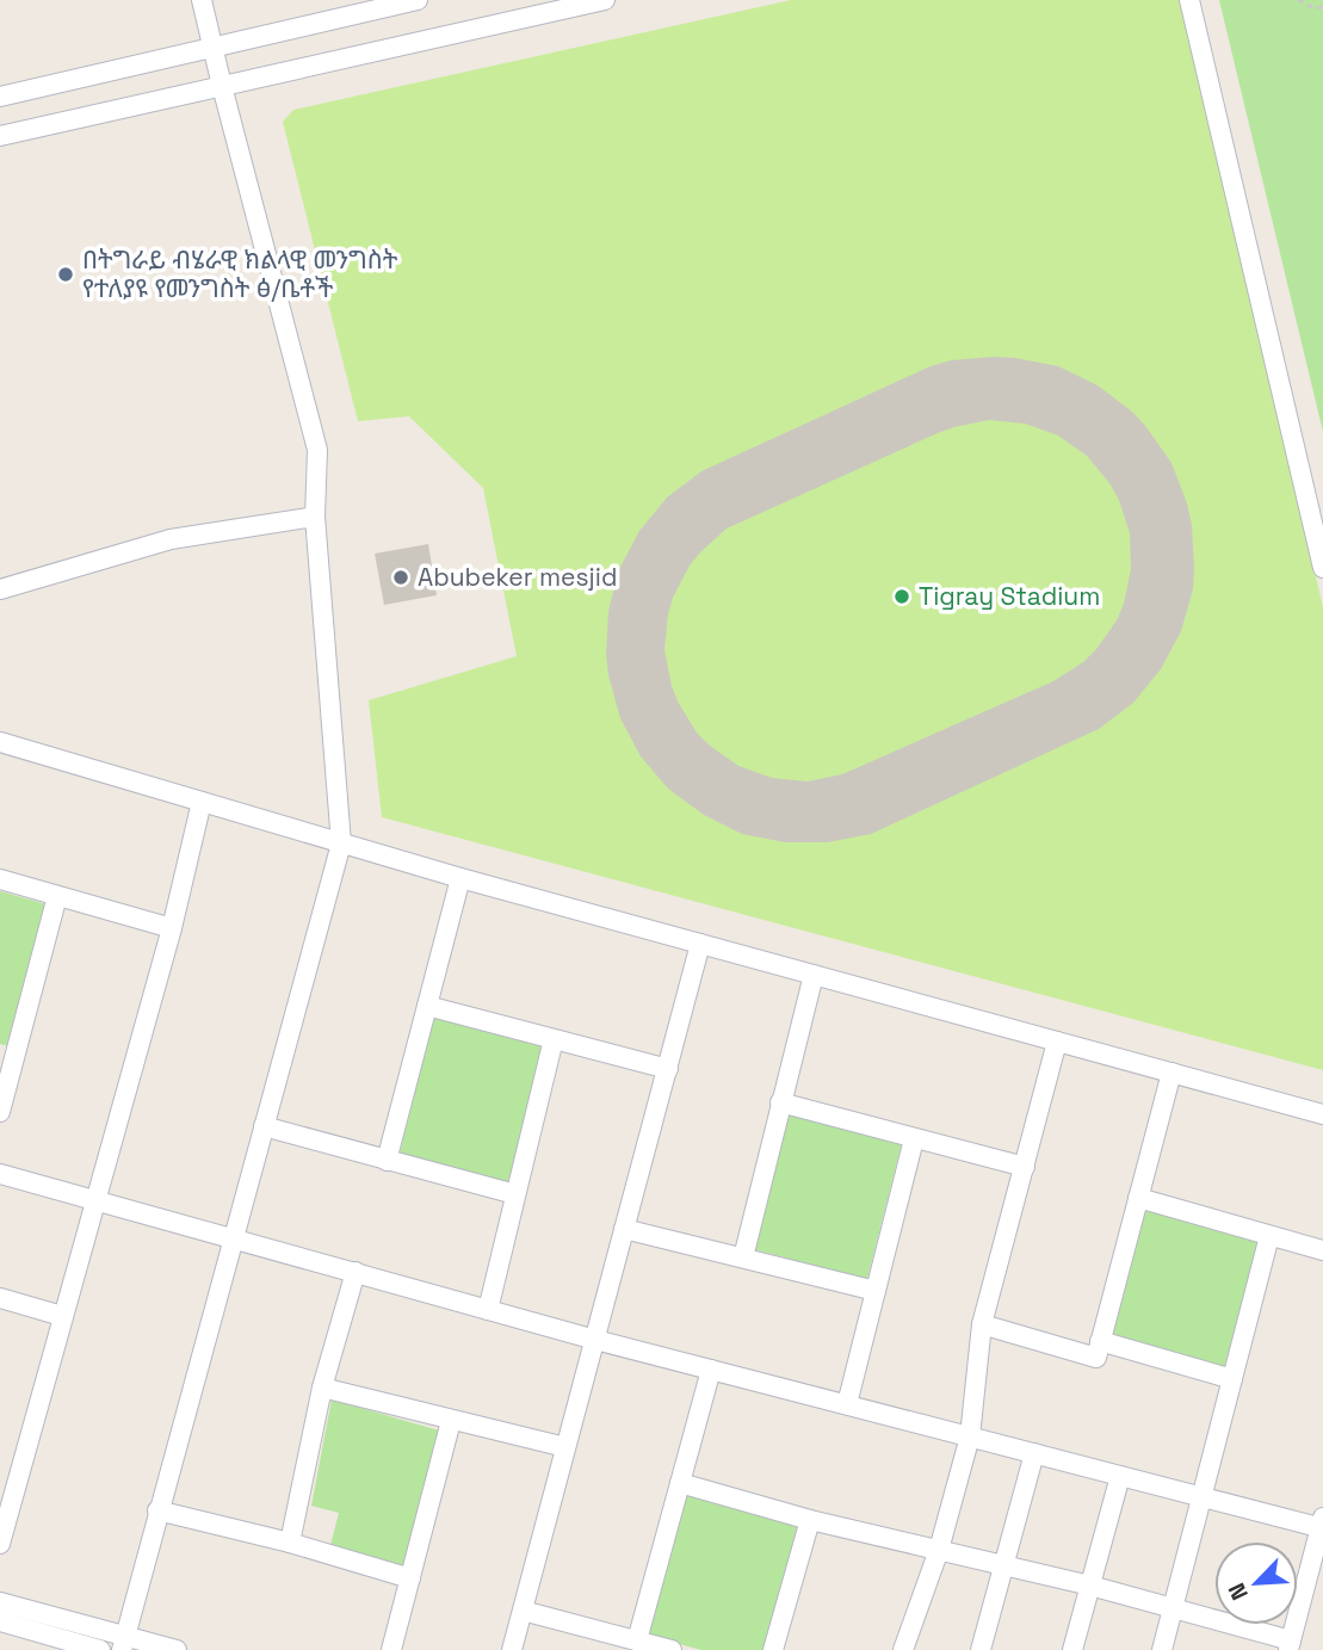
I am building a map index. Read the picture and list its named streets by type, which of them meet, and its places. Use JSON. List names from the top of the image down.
{
  "places": ["በትግራይ ብሄራዊ ክልላዊ መንግስት የተለያዩ የመንግስት ፅ/ቤቶች", "Abubeker mesjid", "Tigray Stadium"],
  "north": "bottom left"
}
